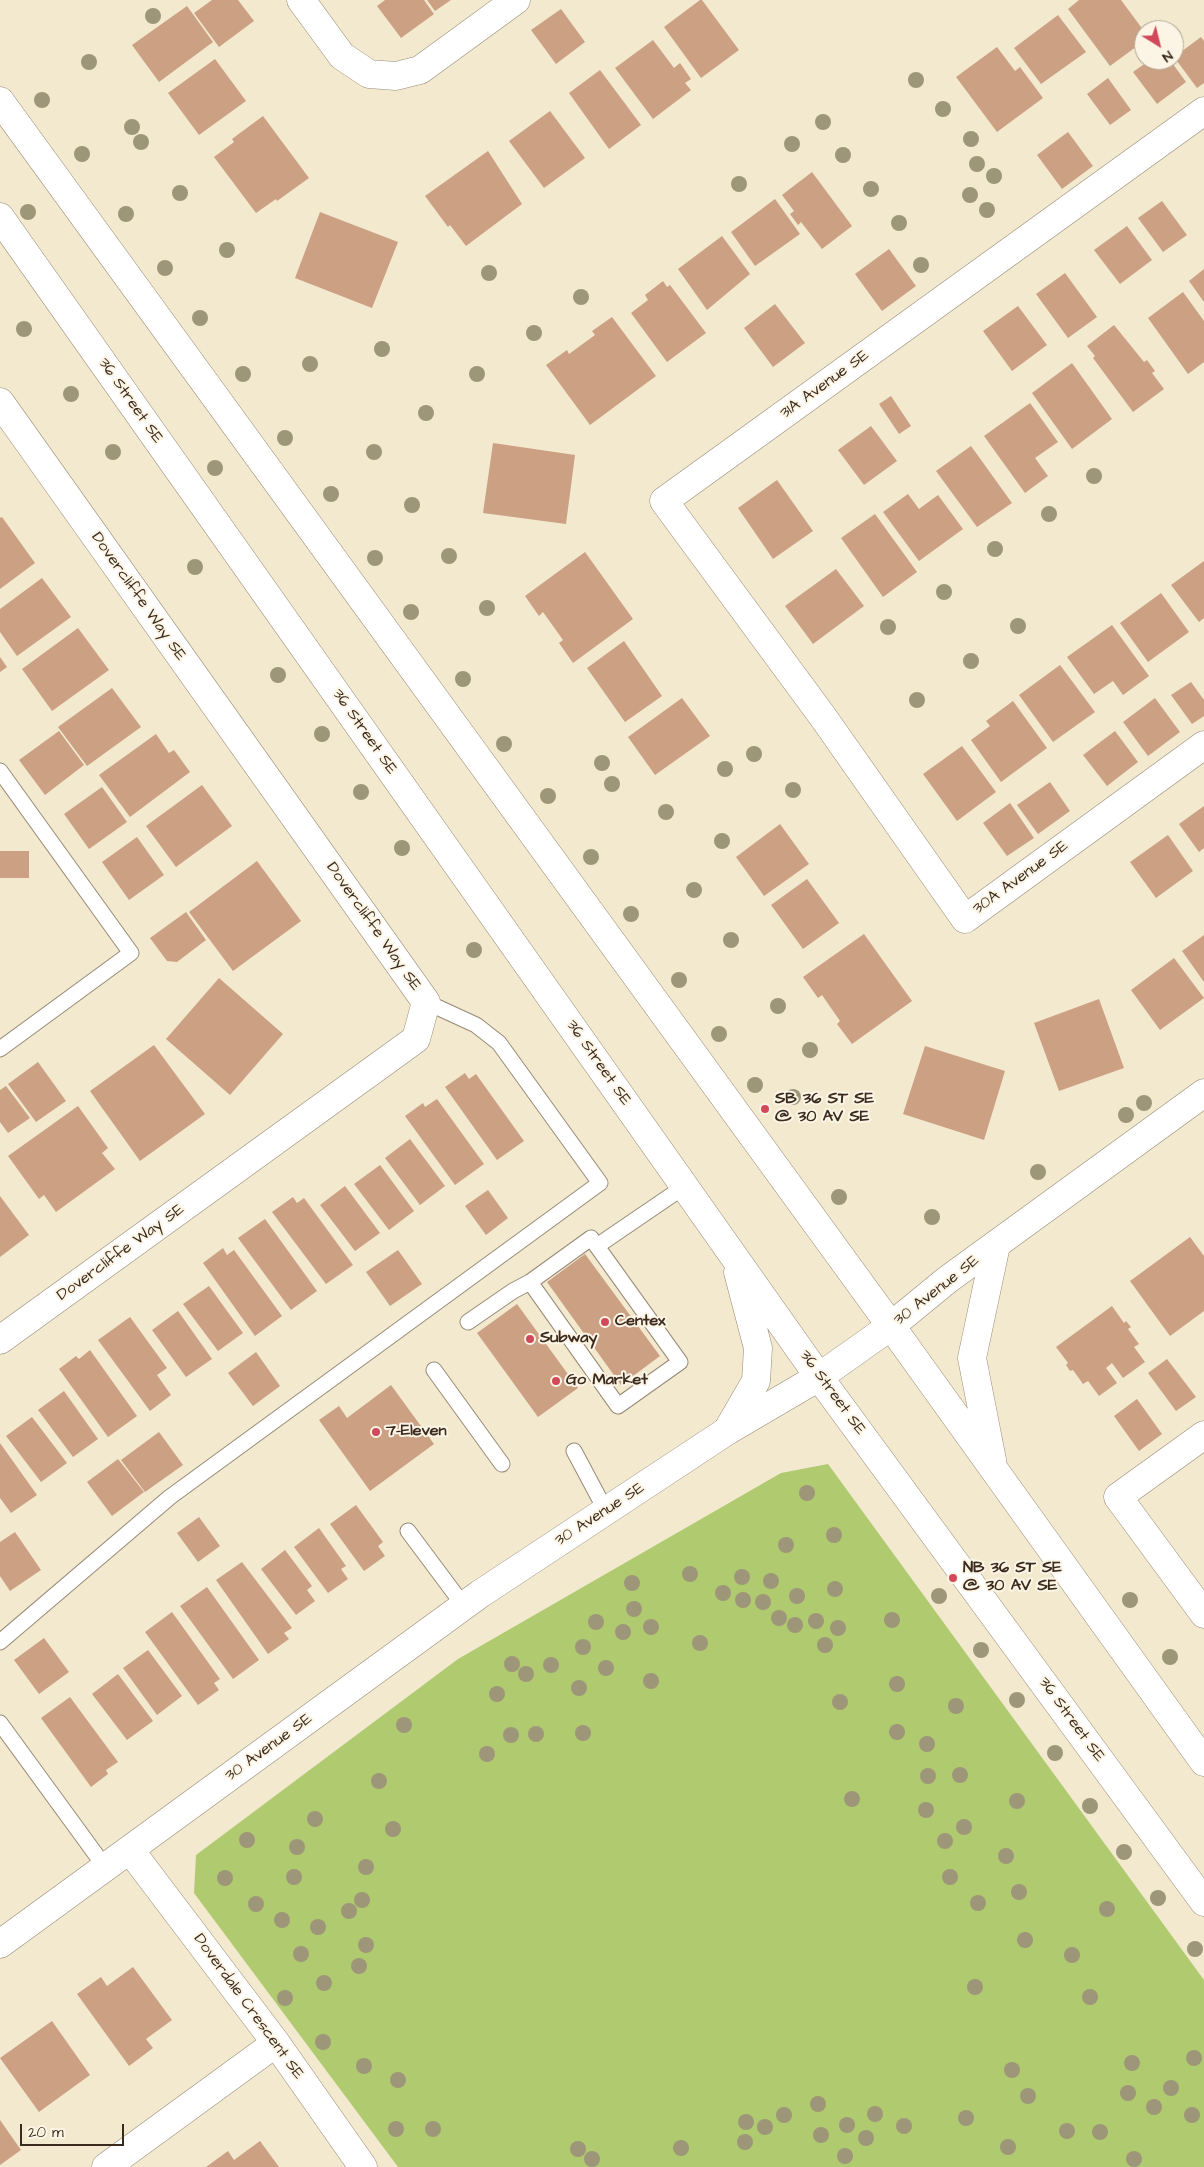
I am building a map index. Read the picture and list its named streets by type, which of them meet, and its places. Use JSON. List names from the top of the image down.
{
  "streets": {
    "street": [
      "31A Avenue SE",
      "36 Street SE",
      "Dovercliffe Way SE",
      "30A Avenue SE",
      "30 Avenue SE",
      "Doverdale Crescent SE"
    ]
  },
  "crossings": [
    ["31A Avenue SE", "30A Avenue SE"],
    ["36 Street SE", "30 Avenue SE"],
    ["30 Avenue SE", "Doverdale Crescent SE"]
  ],
  "places": [
    "SB 36 ST SE @ 30 AV SE",
    "Centex",
    "Subway",
    "Go Market",
    "7-Eleven",
    "NB 36 ST SE @ 30 AV SE"
  ],
  "scale_bar": "20 m",
  "north": "bottom right"
}
